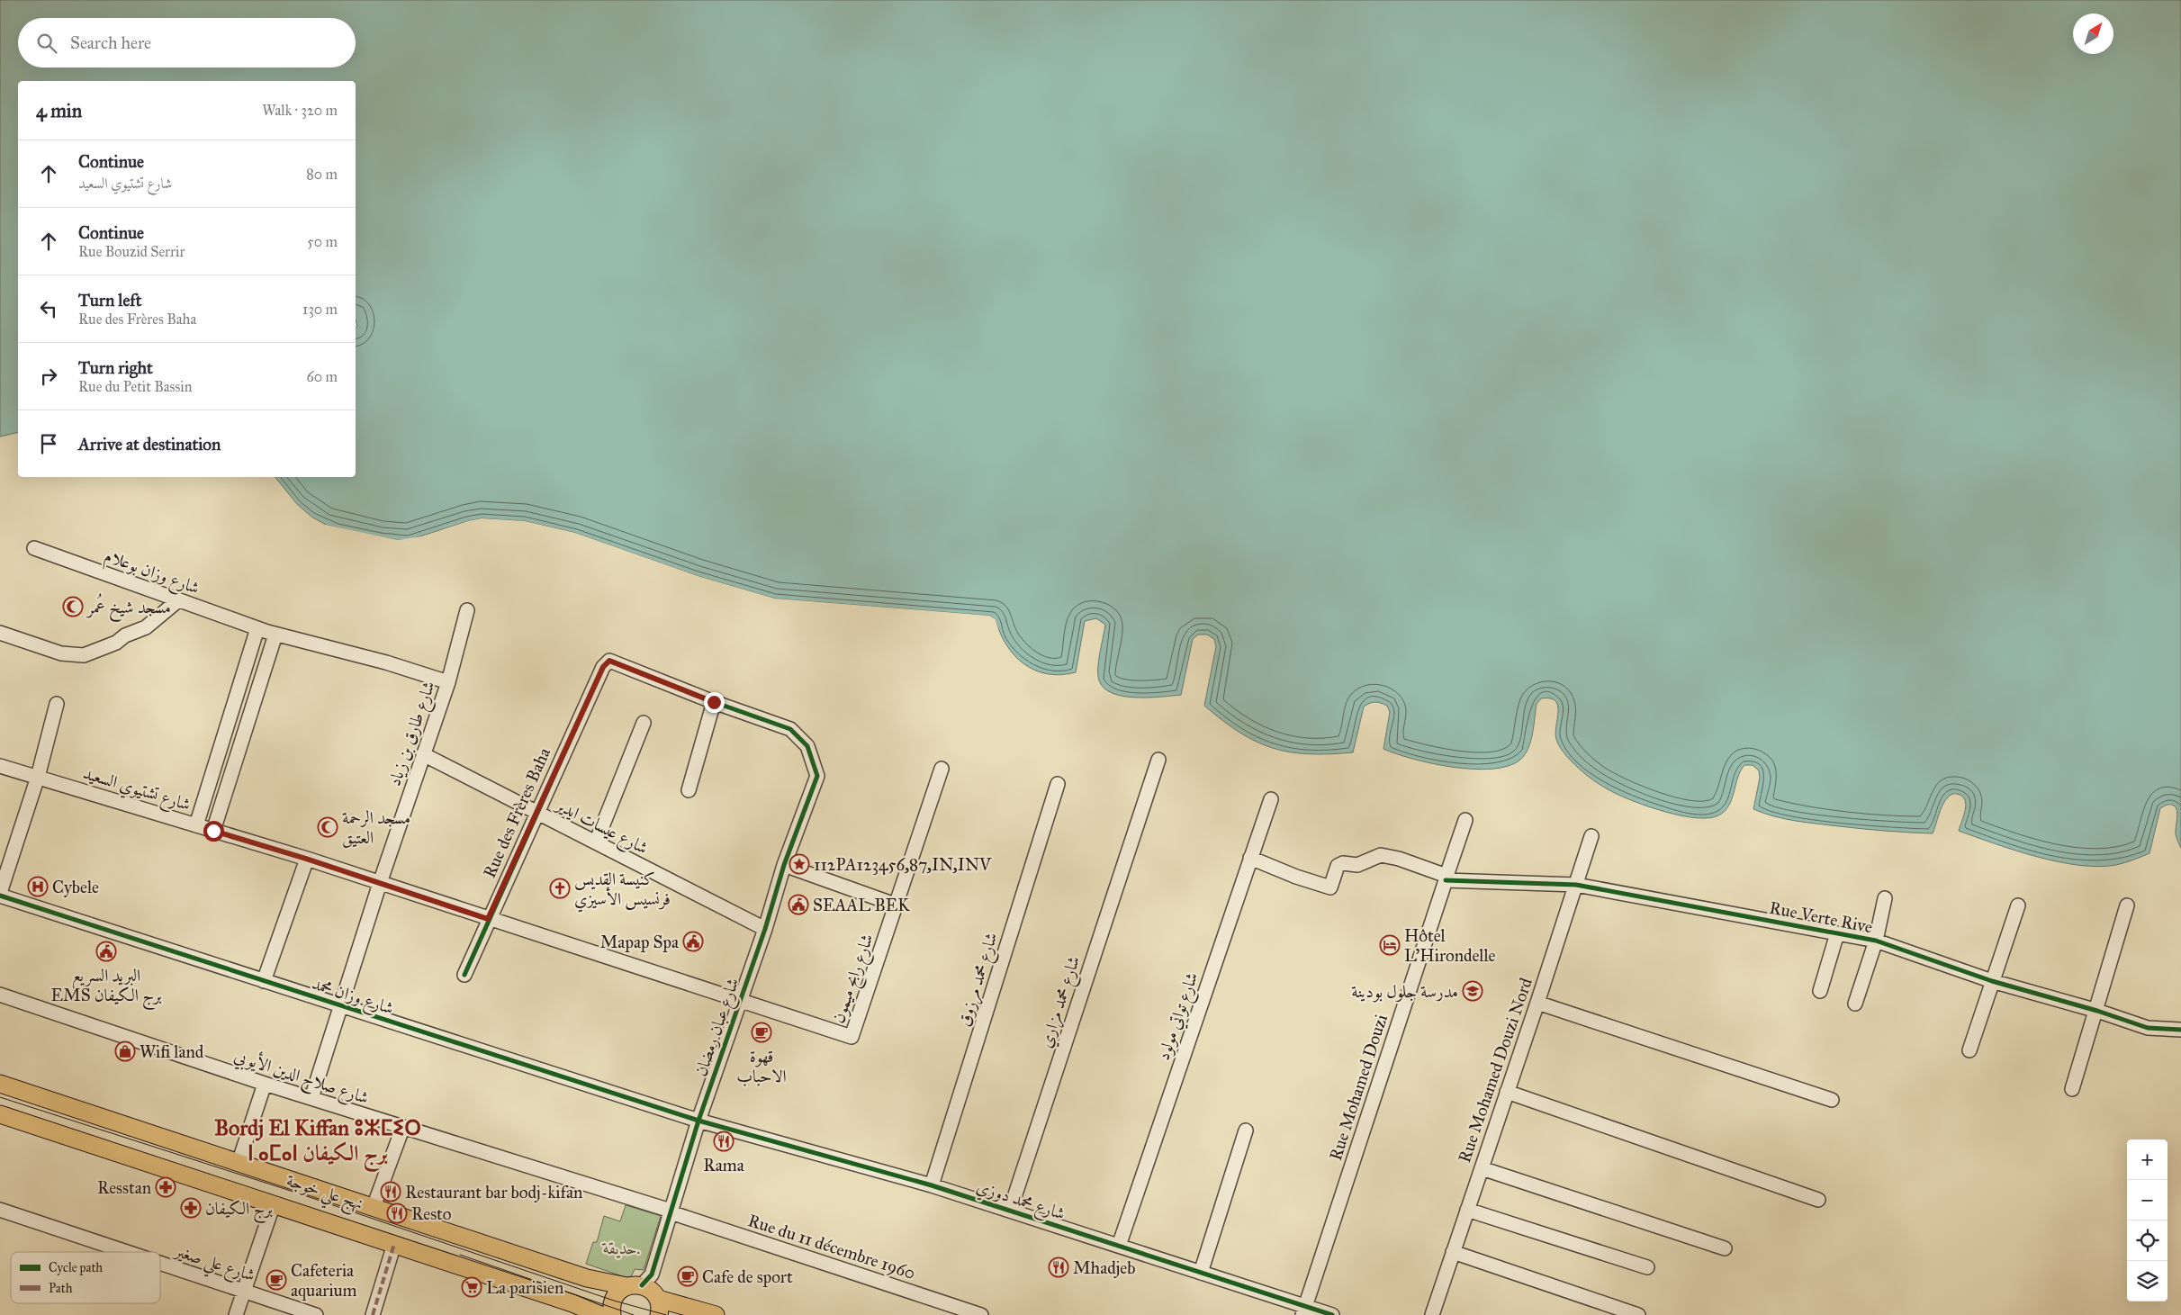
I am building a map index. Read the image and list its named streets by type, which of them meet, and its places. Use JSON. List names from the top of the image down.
{
  "streets": {
    "main road": ["نهج علي خوجة"],
    "street": [
      "شارع وزان بوعلام",
      "شارع طارق بن زياد",
      "شارع تشتيوي السعيد",
      "Rue des Frères Baha",
      "شارع عيسات ايدير",
      "Rue Verte Rive",
      "شارع رابح ميمون",
      "شارع محمد مرزوق",
      "شارع وزان محمد",
      "شارع محمد مزاري",
      "شارع تواتي مولود",
      "شارع عبان رمضان",
      "Rue Mohamed Douzi Nord",
      "شارع صلاح الدين الأيوبي",
      "Rue Mohamed Douzi",
      "شارع محمد دوزي",
      "Rue du 11 décembre 1960",
      "شارع علي صغير"
    ]
  },
  "crossings": [
    ["شارع وزان بوعلام", "شارع طارق بن زياد"],
    ["شارع طارق بن زياد", "شارع تشتيوي السعيد"],
    ["شارع طارق بن زياد", "شارع عيسات ايدير"],
    ["شارع طارق بن زياد", "شارع وزان محمد"],
    ["شارع طارق بن زياد", "شارع صلاح الدين الأيوبي"],
    ["شارع تشتيوي السعيد", "Rue des Frères Baha"],
    ["شارع تشتيوي السعيد", "شارع رابح ميمون"],
    ["شارع تشتيوي السعيد", "شارع عبان رمضان"],
    ["Rue des Frères Baha", "شارع عيسات ايدير"],
    ["Rue des Frères Baha", "شارع عبان رمضان"],
    ["شارع عيسات ايدير", "شارع عبان رمضان"],
    ["Rue Verte Rive", "شارع تواتي مولود"],
    ["Rue Verte Rive", "Rue Mohamed Douzi Nord"],
    ["Rue Verte Rive", "Rue Mohamed Douzi"],
    ["شارع رابح ميمون", "شارع عبان رمضان"],
    ["شارع محمد مرزوق", "شارع محمد دوزي"],
    ["شارع وزان محمد", "شارع عبان رمضان"],
    ["شارع وزان محمد", "شارع محمد دوزي"],
    ["شارع محمد مزاري", "شارع محمد دوزي"],
    ["شارع تواتي مولود", "شارع محمد دوزي"],
    ["شارع عبان رمضان", "شارع صلاح الدين الأيوبي"],
    ["شارع عبان رمضان", "نهج علي خوجة"],
    ["شارع عبان رمضان", "شارع محمد دوزي"],
    ["شارع عبان رمضان", "Rue du 11 décembre 1960"],
    ["شارع صلاح الدين الأيوبي", "Rue du 11 décembre 1960"],
    ["Rue Mohamed Douzi", "شارع محمد دوزي"]
  ],
  "districts": ["Bordj El Kiffan ⵓⵣⵎⵉⵔ ⵏ ⴰⵎⴰⵏ برج الكيفان"],
  "parks": ["حديقة."],
  "places": {
    "mosque": ["مسجد شيخ عُمر", "مسجد الرحمة العتيق"],
    "place": ["112PA123456,87,IN,INV"],
    "hospital": ["Cybele"],
    "church": ["كنيسة القديس فرنسيس الأسيزي"],
    "public building": ["SEAAL BEK", "Mapap Spa", "البريد السريع EMS برج الكيفان"],
    "hotel": ["Hôtel L'Hirondelle"],
    "school or university": ["مدرسة جلول بودينة"],
    "cafe": ["قهوة الاحباب", "Cafe de sport", "Cafeteria aquarium"],
    "shop": ["Wifi land"],
    "restaurant": [
      "Rama",
      "Restaurant bar bodj-kifan",
      "Resto",
      "Mhadjeb"
    ],
    "pharmacy": ["Resstan", "برج الكيفان"],
    "supermarket": ["La parisien"]
  },
  "legend": ["Cycle path", "Path"],
  "north": "top right",
  "page": {
    "search": "Search here",
    "heading": ["4 min", "Walk · 320 m"],
    "list": [
      ["Continue", "شارع تشتيوي السعيد", "80 m"],
      ["Continue", "Rue Bouzid Serrir", "50 m"],
      ["Turn left", "Rue des Frères Baha", "130 m"],
      ["Turn right", "Rue du Petit Bassin", "60 m"],
      "Arrive at destination"
    ],
    "map_buttons": ["+", "−"]
  }
}
